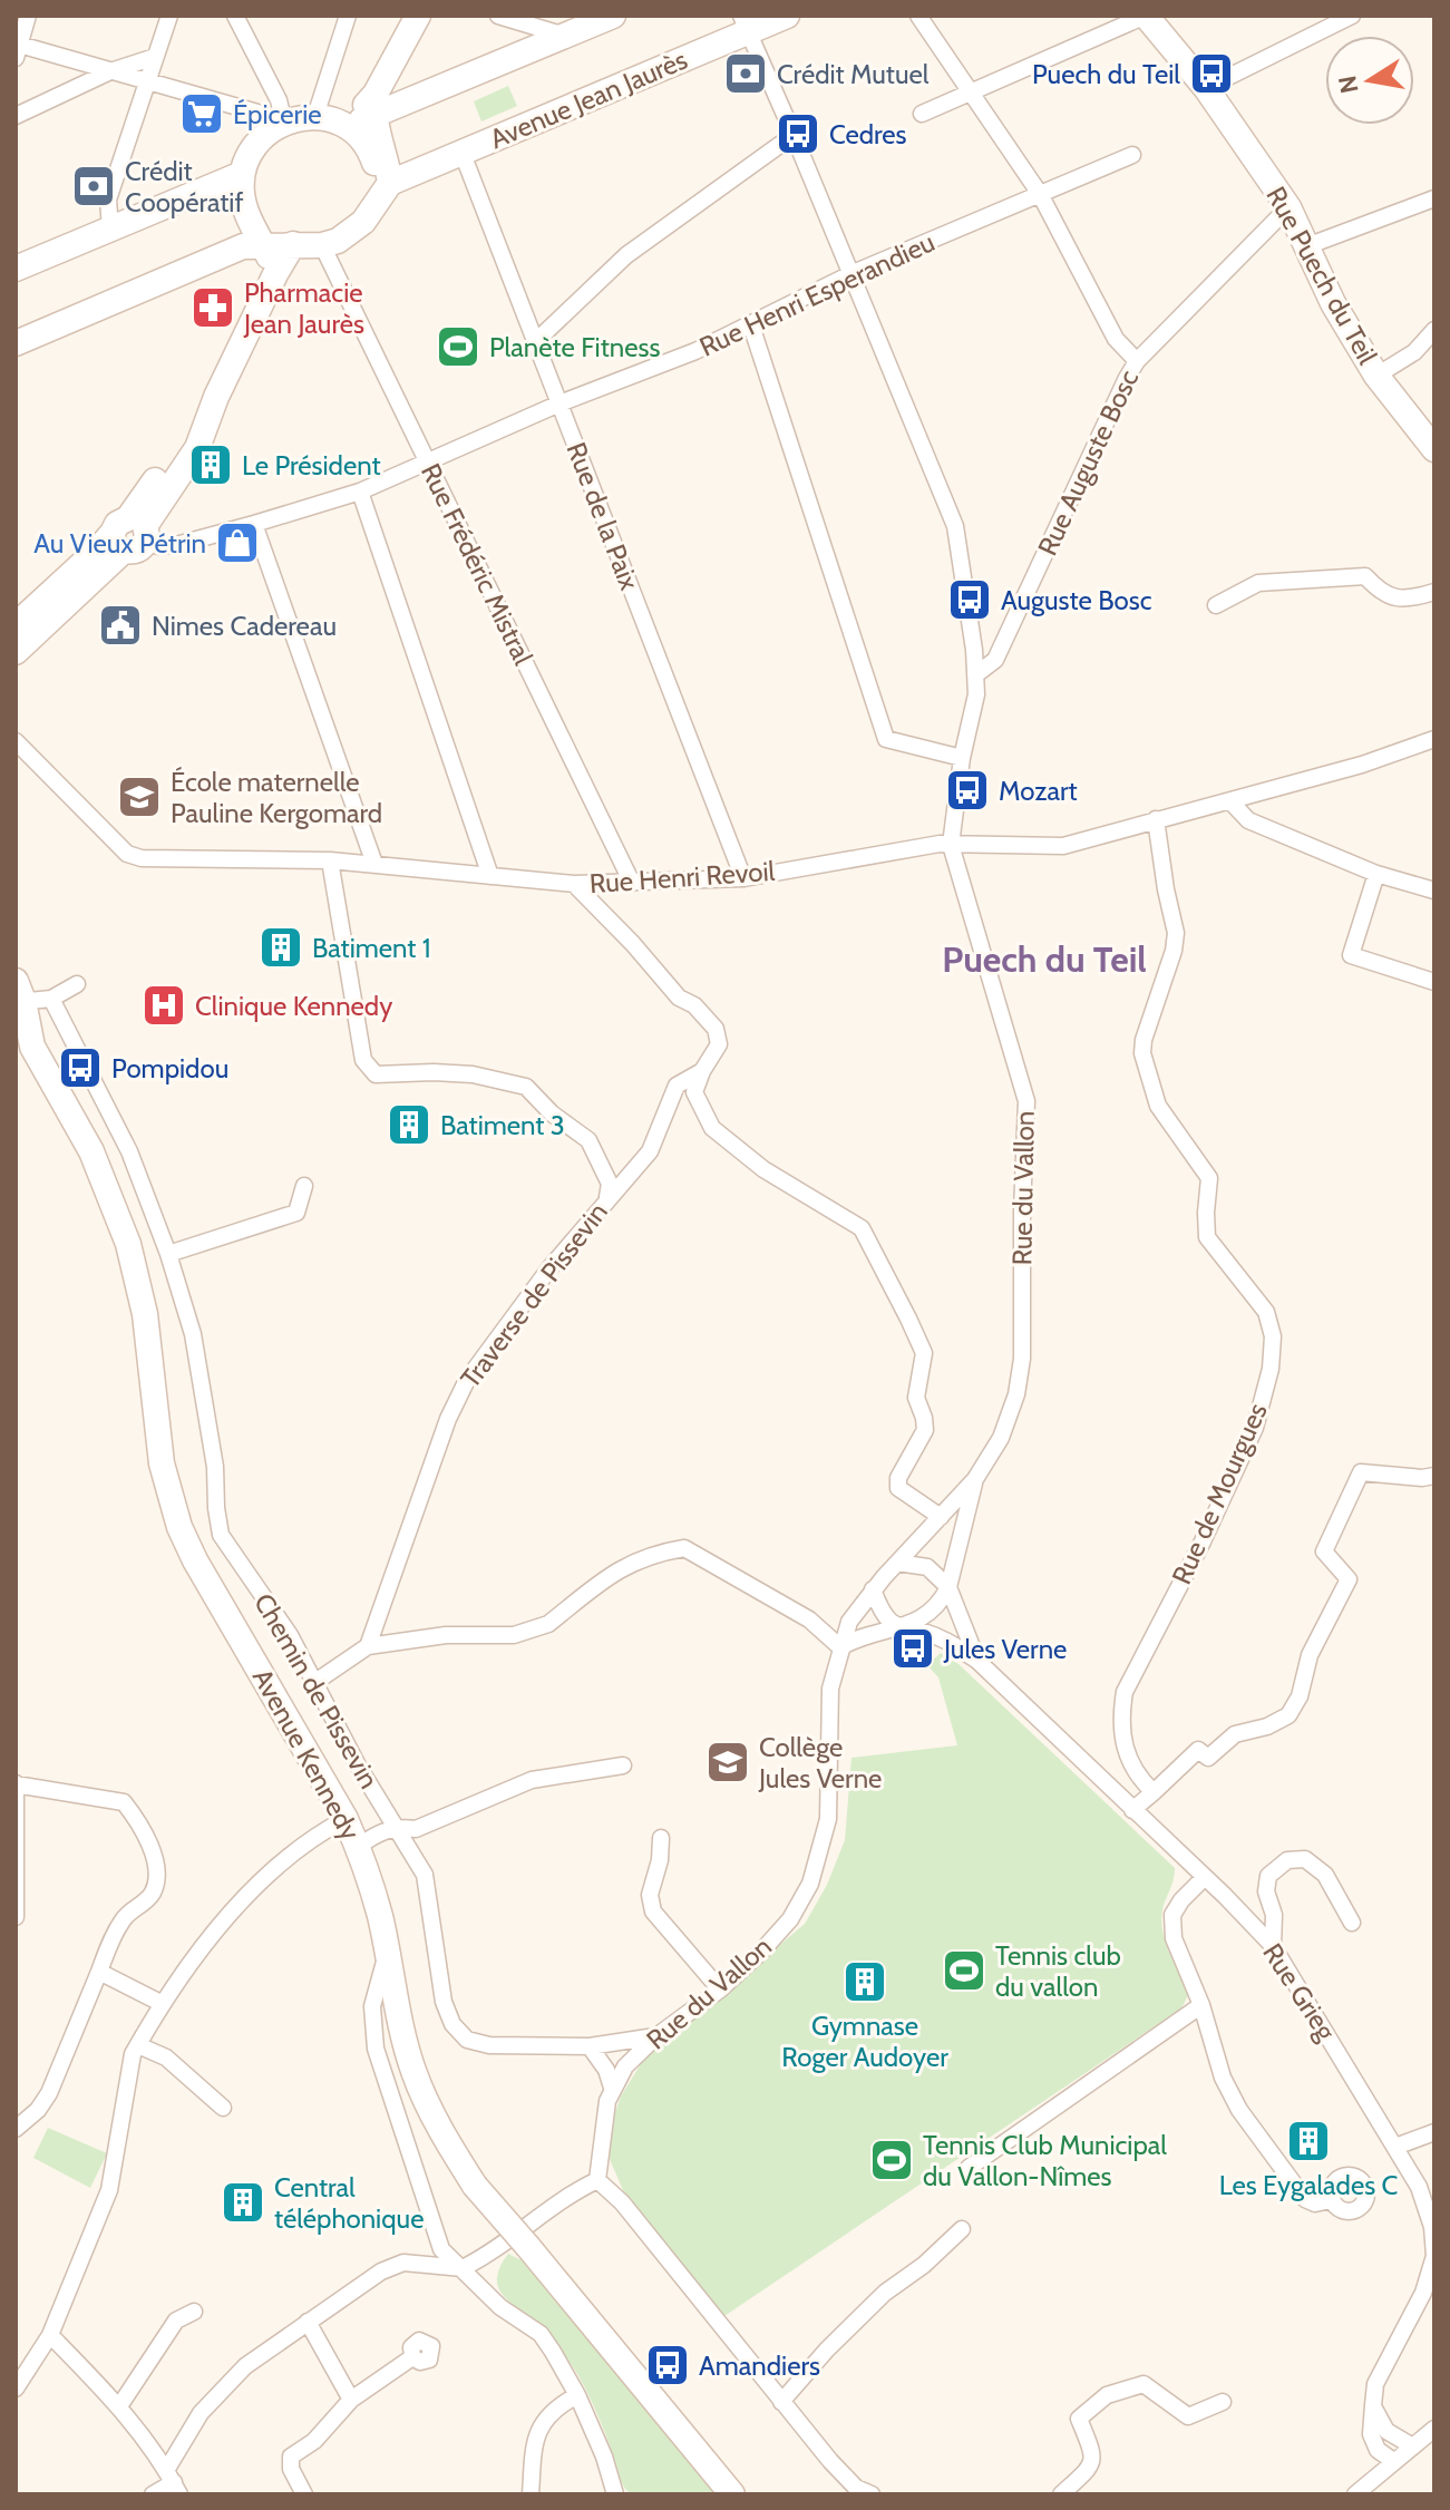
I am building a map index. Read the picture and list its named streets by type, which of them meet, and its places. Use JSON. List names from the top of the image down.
{
  "streets": {
    "main road": ["Avenue Jean Jaurès", "Rue Puech du Teil", "Avenue Kennedy"],
    "street": [
      "Rue Henri Esperandieu",
      "Rue Auguste Bosc",
      "Rue de la Paix",
      "Rue Frédéric Mistral",
      "Rue Henri Revoil",
      "Rue du Vallon",
      "Traverse de Pissevin",
      "Rue de Mourgues",
      "Chemin de Pissevin",
      "Rue Grieg"
    ]
  },
  "crossings": [
    ["Avenue Jean Jaurès", "Rue de la Paix"],
    ["Rue Henri Esperandieu", "Rue Auguste Bosc"],
    ["Rue Henri Esperandieu", "Rue de la Paix"],
    ["Rue Henri Esperandieu", "Rue Frédéric Mistral"],
    ["Rue de la Paix", "Rue Henri Revoil"],
    ["Rue Frédéric Mistral", "Rue Henri Revoil"],
    ["Rue Henri Revoil", "Rue du Vallon"],
    ["Rue Henri Revoil", "Rue de Mourgues"],
    ["Rue du Vallon", "Chemin de Pissevin"],
    ["Rue du Vallon", "Rue Grieg"]
  ],
  "districts": ["Puech du Teil"],
  "places": {
    "bank": ["Crédit Mutuel", "Crédit Coopératif"],
    "bus stop": [
      "Puech du Teil",
      "Cedres",
      "Auguste Bosc",
      "Mozart",
      "Pompidou",
      "Jules Verne",
      "Amandiers"
    ],
    "supermarket": ["Épicerie"],
    "pharmacy": ["Pharmacie Jean Jaurès"],
    "sports": ["Planète Fitness", "Tennis club du vallon", "Tennis Club Municipal du Vallon-Nîmes"],
    "building": [
      "Le Président",
      "Batiment 1",
      "Batiment 3",
      "Gymnase Roger Audoyer",
      "Les Eygalades C",
      "Central téléphonique"
    ],
    "shop": ["Au Vieux Pétrin"],
    "public building": ["Nimes Cadereau"],
    "school or university": ["École maternelle Pauline Kergomard", "Collège Jules Verne"],
    "hospital": ["Clinique Kennedy"]
  },
  "north": "left"
}
